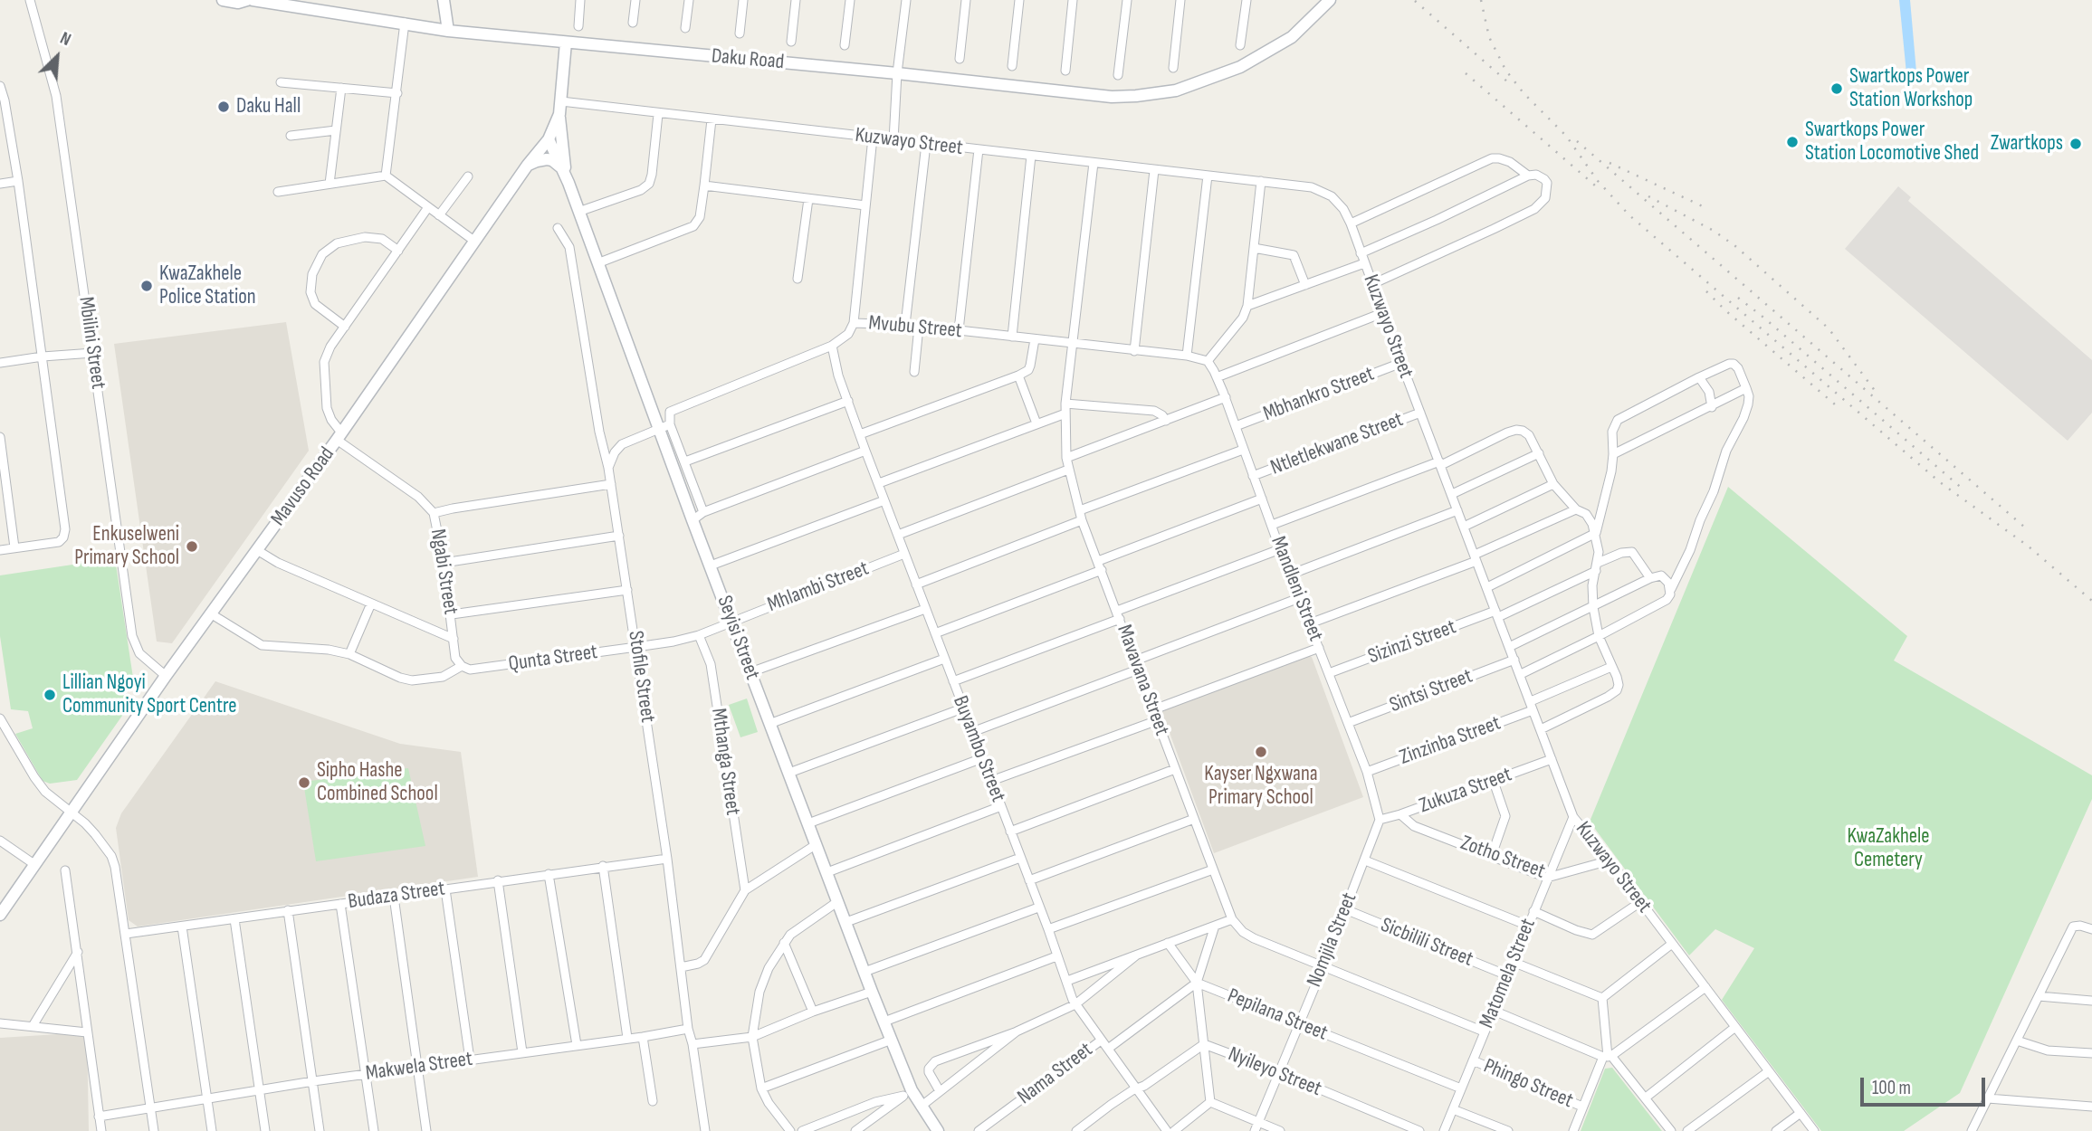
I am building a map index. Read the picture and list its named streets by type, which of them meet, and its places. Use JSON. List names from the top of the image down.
{
  "streets": {
    "street": [
      "Daku Road",
      "Kuzwayo Street",
      "Mvubu Street",
      "Mbilini Street",
      "Mbhankro Street",
      "Ntletlekwane Street",
      "Mavuso Road",
      "Ngabi Street",
      "Mhlambi Street",
      "Mandleni Street",
      "Seyisi Street",
      "Sizinzi Street",
      "Qunta Street",
      "Stofile Street",
      "Mavavana Street",
      "Sintsi Street",
      "Zinzinba Street",
      "Buyambo Street",
      "Mthanga Street",
      "Zukuza Street",
      "Zotho Street",
      "Budaza Street",
      "Nomjila Street",
      "Sicbilili Street",
      "Matomela Street",
      "Pepilana Street",
      "Makwela Street",
      "Nyileyo Street",
      "Nama Street",
      "Phingo Street"
    ]
  },
  "crossings": [
    ["Daku Road", "Mavuso Road"],
    ["Kuzwayo Street", "Mbhankro Street"],
    ["Kuzwayo Street", "Ntletlekwane Street"],
    ["Kuzwayo Street", "Mavuso Road"],
    ["Kuzwayo Street", "Sizinzi Street"],
    ["Kuzwayo Street", "Mavavana Street"],
    ["Kuzwayo Street", "Sintsi Street"],
    ["Kuzwayo Street", "Zinzinba Street"],
    ["Kuzwayo Street", "Zukuza Street"],
    ["Kuzwayo Street", "Zotho Street"],
    ["Kuzwayo Street", "Matomela Street"],
    ["Mvubu Street", "Mandleni Street"],
    ["Mvubu Street", "Seyisi Street"],
    ["Mvubu Street", "Mavavana Street"],
    ["Mvubu Street", "Buyambo Street"],
    ["Mbilini Street", "Mavuso Road"],
    ["Mbhankro Street", "Mandleni Street"],
    ["Ntletlekwane Street", "Mandleni Street"],
    ["Mavuso Road", "Ngabi Street"],
    ["Mavuso Road", "Seyisi Street"],
    ["Mavuso Road", "Qunta Street"],
    ["Ngabi Street", "Qunta Street"],
    ["Mhlambi Street", "Seyisi Street"],
    ["Mhlambi Street", "Qunta Street"],
    ["Mhlambi Street", "Buyambo Street"],
    ["Mhlambi Street", "Mthanga Street"],
    ["Mandleni Street", "Sizinzi Street"],
    ["Mandleni Street", "Sintsi Street"],
    ["Mandleni Street", "Zinzinba Street"],
    ["Mandleni Street", "Zukuza Street"],
    ["Mandleni Street", "Nomjila Street"],
    ["Qunta Street", "Stofile Street"],
    ["Qunta Street", "Mthanga Street"],
    ["Stofile Street", "Budaza Street"],
    ["Stofile Street", "Makwela Street"],
    ["Mavavana Street", "Nomjila Street"],
    ["Mavavana Street", "Matomela Street"],
    ["Buyambo Street", "Nyileyo Street"],
    ["Buyambo Street", "Nama Street"],
    ["Zukuza Street", "Zotho Street"],
    ["Zukuza Street", "Nomjila Street"],
    ["Zotho Street", "Matomela Street"],
    ["Nomjila Street", "Sicbilili Street"],
    ["Nomjila Street", "Pepilana Street"],
    ["Nomjila Street", "Nyileyo Street"],
    ["Sicbilili Street", "Matomela Street"],
    ["Matomela Street", "Pepilana Street"],
    ["Matomela Street", "Phingo Street"]
  ],
  "parks": ["KwaZakhele Cemetery"],
  "places": [
    "Swartkops Power Station Workshop",
    "Daku Hall",
    "Swartkops Power Station Locomotive Shed",
    "Zwartkops",
    "KwaZakhele Police Station",
    "Enkuselweni Primary School",
    "Lillian Ngoyi Community Sport Centre",
    "Kayser Ngxwana Primary School",
    "Sipho Hashe Combined School"
  ],
  "scale_bar": "100 m",
  "north": "top right"
}
